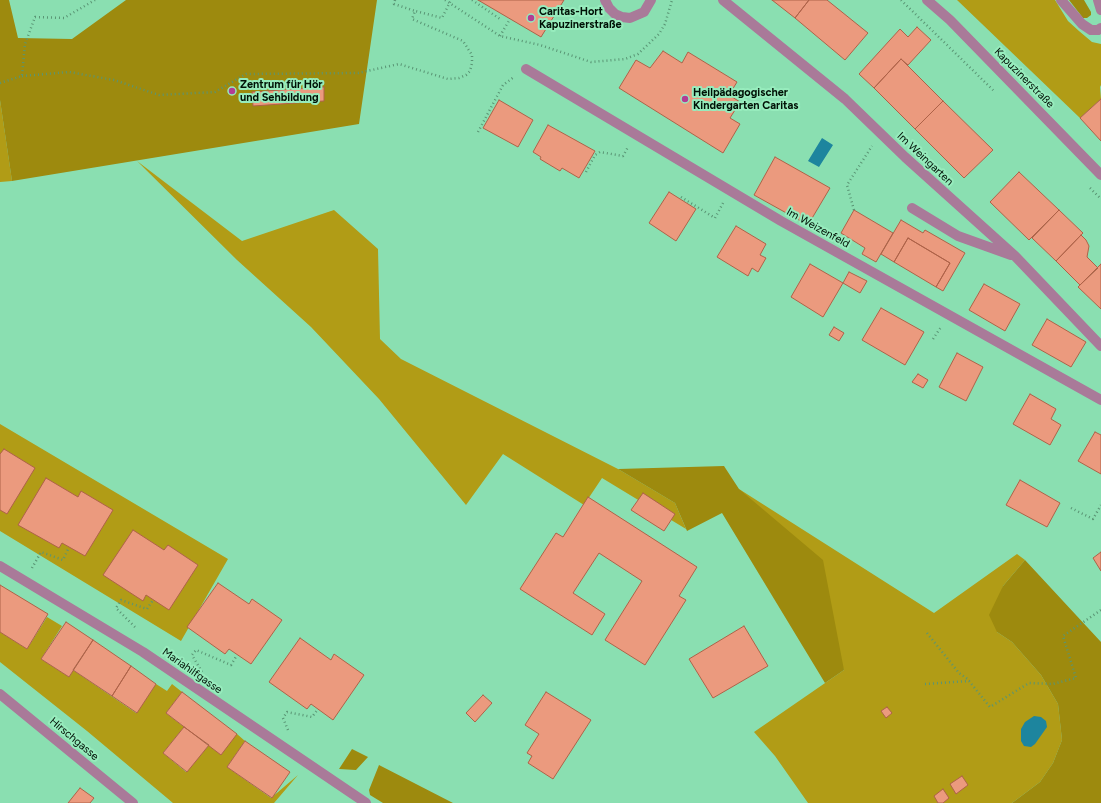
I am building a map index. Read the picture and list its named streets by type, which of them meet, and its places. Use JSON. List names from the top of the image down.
{
  "streets": {
    "street": [
      "Kapuzinerstraße",
      "Im Weingarten",
      "Im Weizenfeld",
      "Mariahilfgasse",
      "Hirschgasse"
    ]
  },
  "places": ["Caritas-Hort Kapuzinerstraße", "Zentrum für Hör und Sehbildung", "Heilpädagogischer Kindergarten Caritas"]
}
